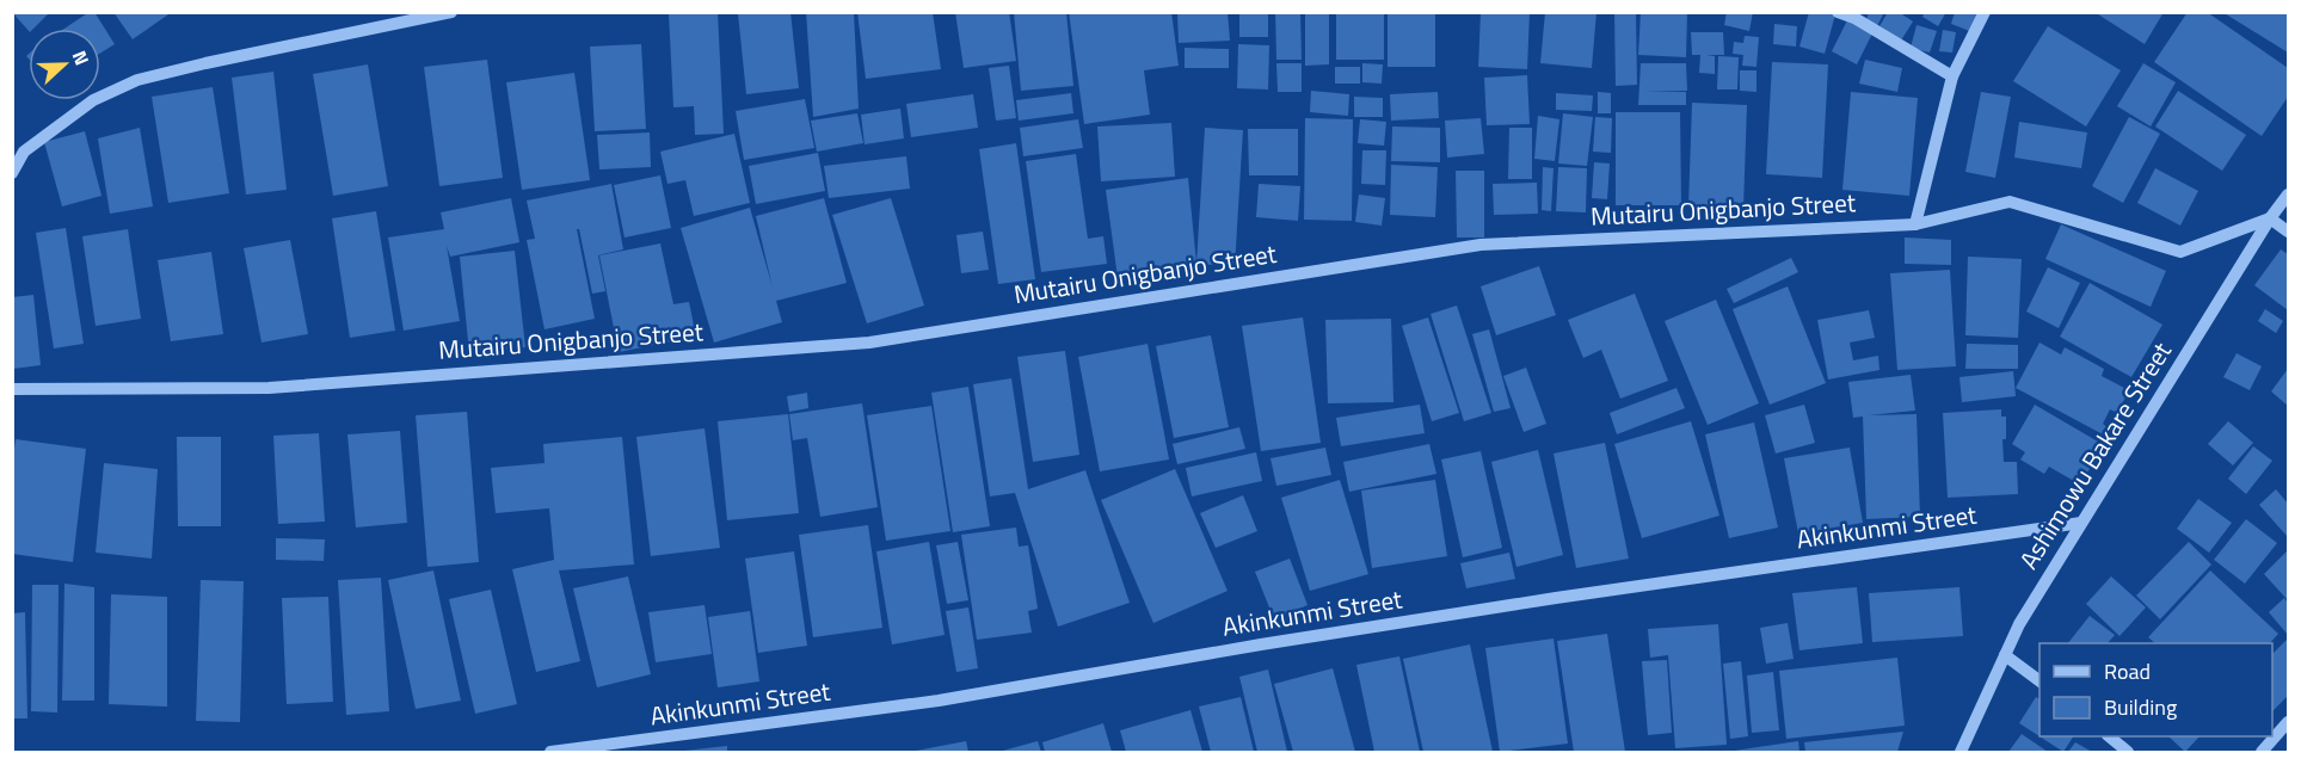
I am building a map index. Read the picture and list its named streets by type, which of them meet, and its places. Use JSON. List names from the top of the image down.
{
  "streets": {
    "street": ["Mutairu Onigbanjo Street", "Ashimowu Bakare Street", "Akinkunmi Street"]
  },
  "crossings": [
    ["Mutairu Onigbanjo Street", "Ashimowu Bakare Street"],
    ["Ashimowu Bakare Street", "Akinkunmi Street"]
  ],
  "legend": ["Road", "Building"],
  "north": "right"
}
